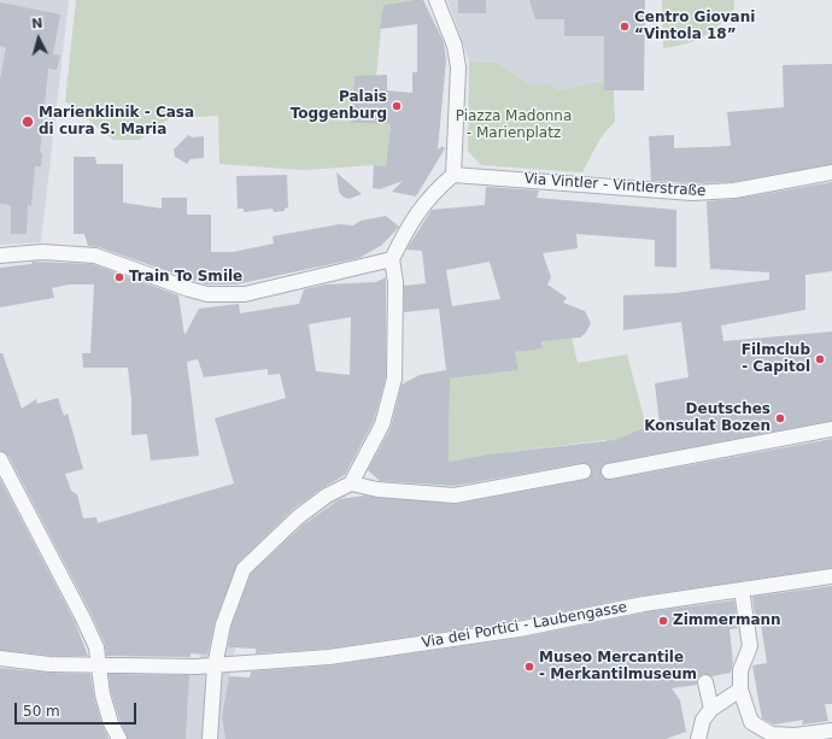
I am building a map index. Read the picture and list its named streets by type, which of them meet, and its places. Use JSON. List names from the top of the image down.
{
  "streets": {
    "street": ["Via Vintler - Vintlerstraße", "Via dei Portici - Laubengasse"]
  },
  "parks": ["Piazza Madonna - Marienplatz"],
  "places": [
    "Centro Giovani “Vintola 18”",
    "Palais Toggenburg",
    "Marienklinik - Casa di cura S. Maria",
    "Train To Smile",
    "Filmclub - Capitol",
    "Deutsches Konsulat Bozen",
    "Zimmermann",
    "Museo Mercantile - Merkantilmuseum"
  ],
  "scale_bar": "50 m",
  "north": "top"
}
